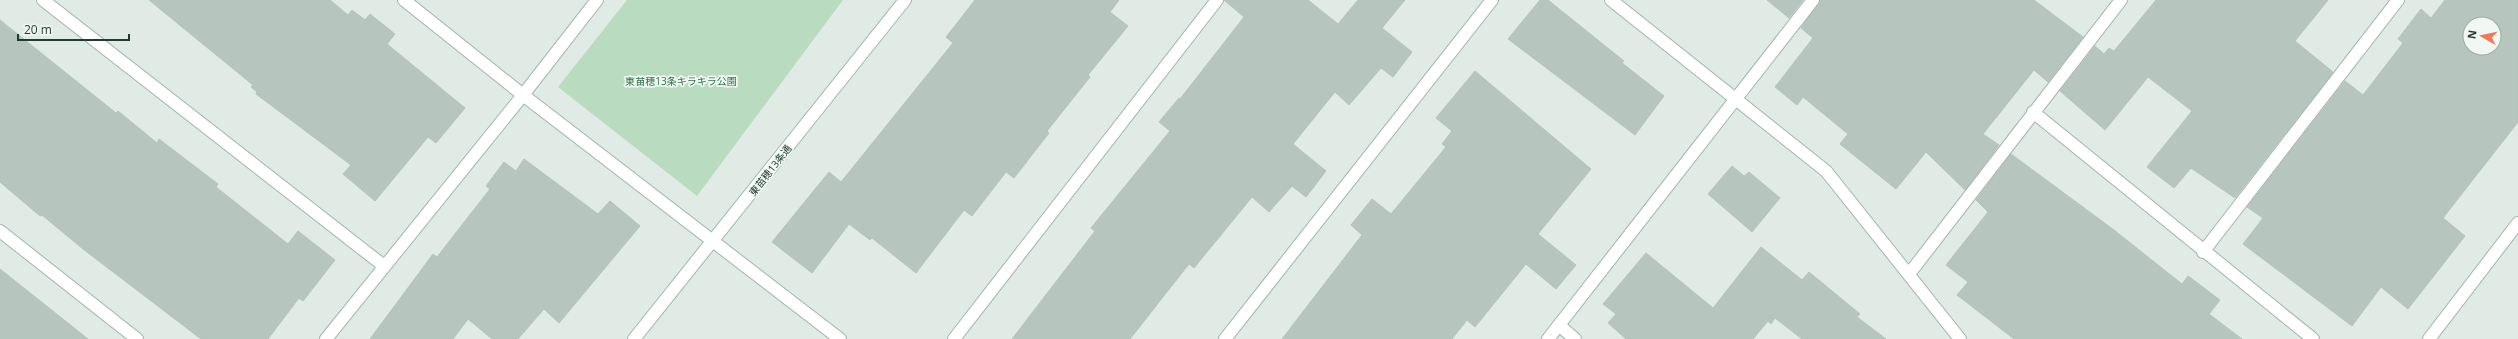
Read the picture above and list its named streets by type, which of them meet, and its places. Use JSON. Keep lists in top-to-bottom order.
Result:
{
  "streets": {
    "street": ["東苗穂13条通"]
  },
  "parks": ["東苗穂13条キラキラ公園"],
  "scale_bar": "20 m",
  "north": "left"
}
